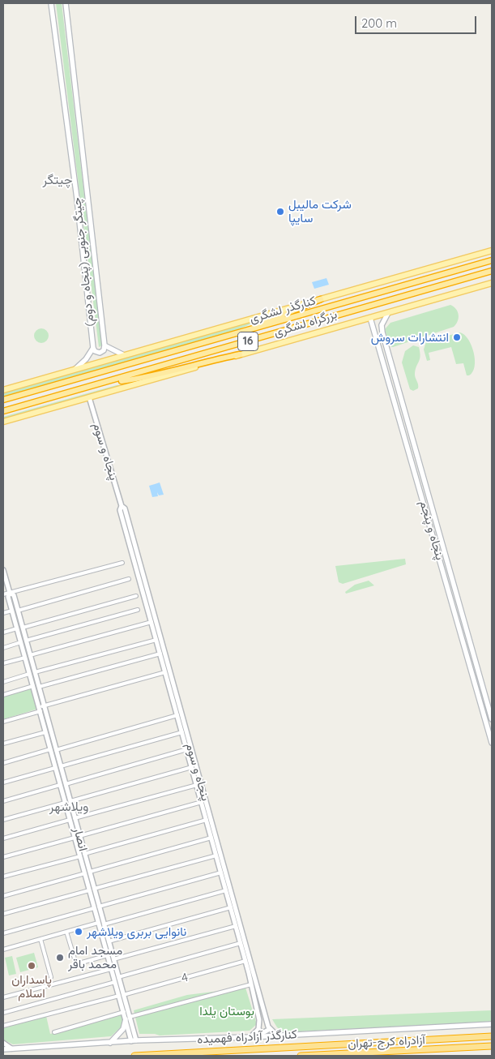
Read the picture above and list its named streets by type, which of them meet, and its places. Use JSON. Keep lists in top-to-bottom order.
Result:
{
  "streets": {
    "highway": ["بزرگراه لشگری", "16", "آزادراه کرج-تهران"],
    "main road": [
      "چیتگر جنوبی (پنجاه و دوم)",
      "کنارگذر لشگری",
      "پنجاه و پنجم",
      "کنارگذر آزادراه فهمیده"
    ],
    "street": ["پنجاه و سوم", "انصار", "4"]
  },
  "crossings": [
    ["پنجاه و سوم", "4"],
    ["انصار", "4"],
    ["انصار", "کنارگذر آزادراه فهمیده"]
  ],
  "districts": ["چیتگر", "ویلاشهر"],
  "parks": ["بوستان یلدا"],
  "places": [
    "شرکت مالیبل سایپا",
    "انتشارات سروش",
    "نانوایی بربری ویلاشهر",
    "مسجد امام محمد باقر",
    "پاسداران اسلام"
  ],
  "scale_bar": "200 m"
}
